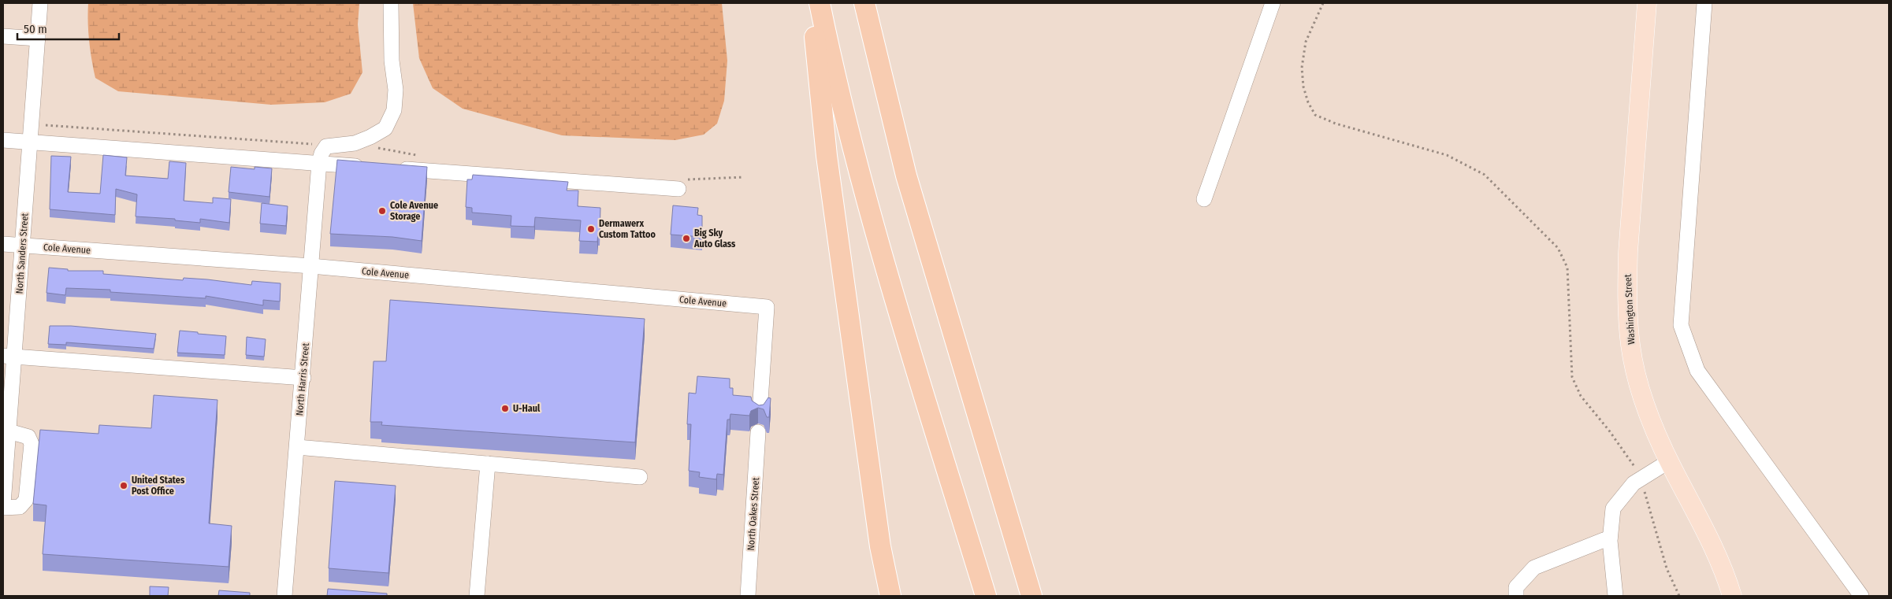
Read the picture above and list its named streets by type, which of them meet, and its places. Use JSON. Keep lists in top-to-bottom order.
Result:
{
  "streets": {
    "main road": ["Washington Street"],
    "street": [
      "Cole Avenue",
      "North Sanders Street",
      "North Harris Street",
      "North Oakes Street"
    ]
  },
  "crossings": [
    ["Cole Avenue", "North Sanders Street"],
    ["Cole Avenue", "North Harris Street"]
  ],
  "places": [
    "Cole Avenue Storage",
    "Dermawerx Custom Tattoo",
    "Big Sky Auto Glass",
    "U-Haul",
    "United States Post Office"
  ],
  "scale_bar": "50 m"
}
